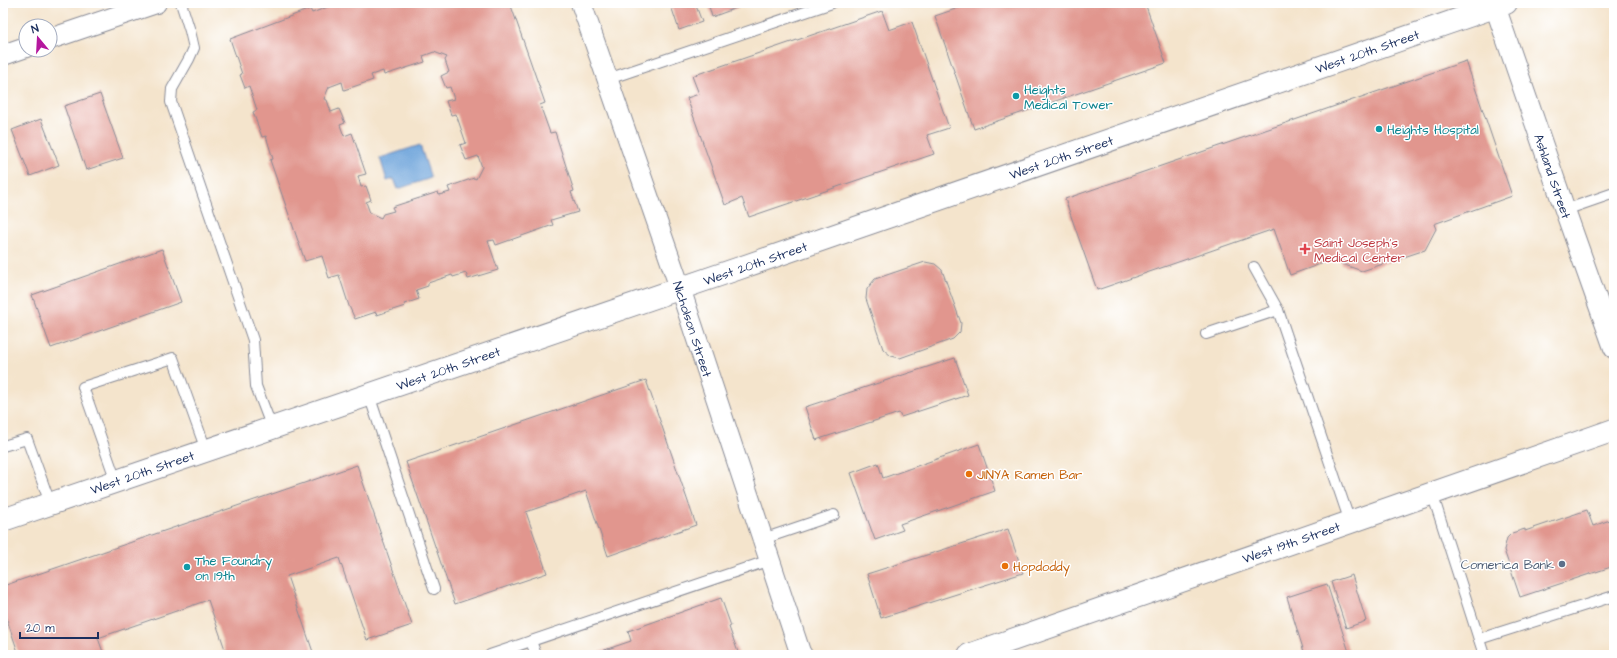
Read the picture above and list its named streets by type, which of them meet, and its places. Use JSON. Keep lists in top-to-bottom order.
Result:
{
  "streets": {
    "main road": ["West 20th Street", "West 19th Street"],
    "street": ["Ashland Street", "Nicholson Street"]
  },
  "crossings": [
    ["West 20th Street", "Ashland Street"],
    ["West 20th Street", "Nicholson Street"]
  ],
  "places": {
    "other": [
      "Heights Medical Tower",
      "Heights Hospital",
      "JINYA Ramen Bar",
      "Comerica Bank",
      "Hopdoddy",
      "The Foundry on 19th"
    ],
    "health": ["Saint Joseph's Medical Center"]
  },
  "scale_bar": "20 m",
  "north": "top"
}
